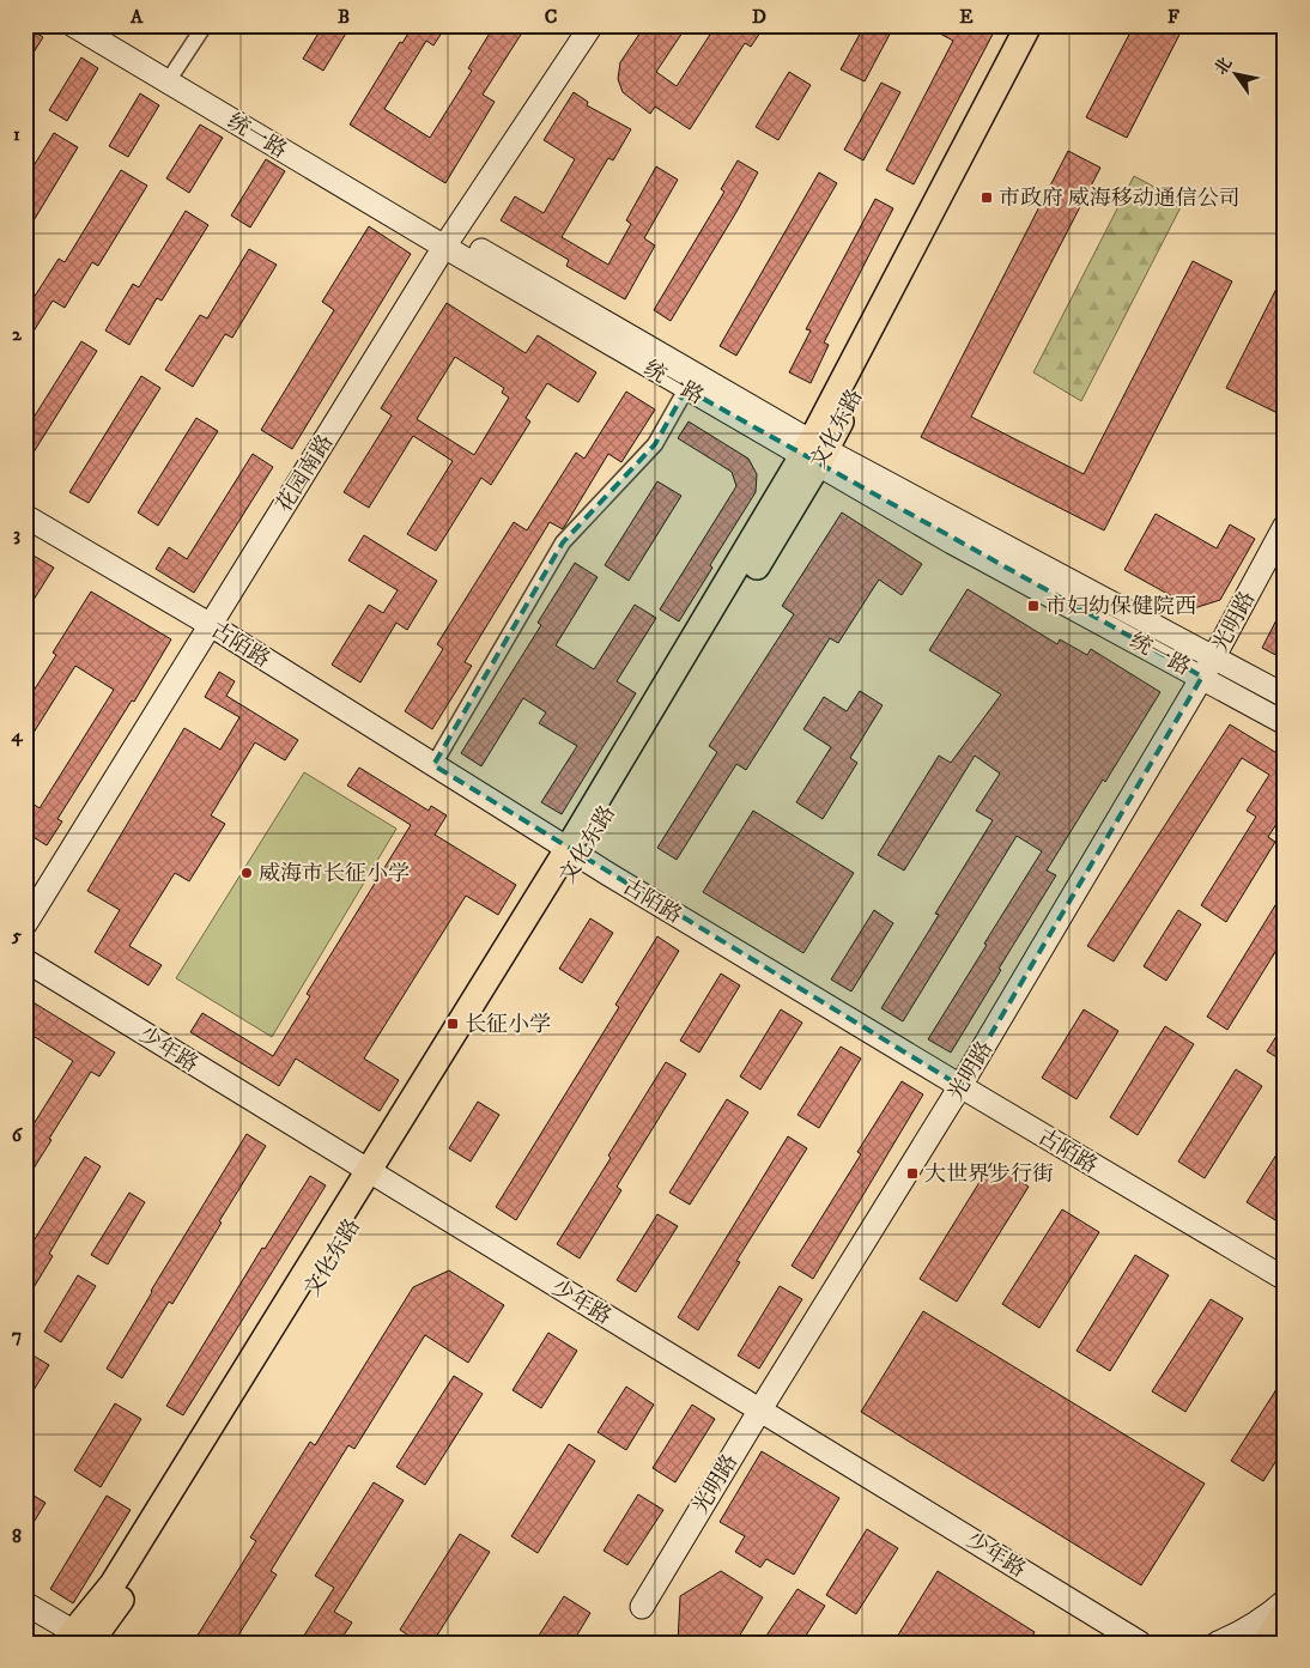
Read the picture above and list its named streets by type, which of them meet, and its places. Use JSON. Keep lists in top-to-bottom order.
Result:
{
  "streets": {
    "main road": ["文化东路"],
    "street": [
      "统一路",
      "花园南路",
      "光明路",
      "古陌路",
      "少年路"
    ]
  },
  "crossings": [
    ["统一路", "文化东路"],
    ["统一路", "花园南路"],
    ["统一路", "光明路"],
    ["文化东路", "古陌路"],
    ["文化东路", "少年路"],
    ["花园南路", "古陌路"],
    ["光明路", "古陌路"],
    ["光明路", "少年路"]
  ],
  "places": {
    "transit": [
      "市政府 威海移动通信公司",
      "市妇幼保健院西",
      "长征小学",
      "大世界步行街"
    ],
    "other": ["威海市长征小学"]
  },
  "north": "top left",
  "grid": {
    "columns": [
      "A",
      "B",
      "C",
      "D",
      "E",
      "F"
    ],
    "rows": [
      "1",
      "2",
      "3",
      "4",
      "5",
      "6",
      "7",
      "8"
    ]
  }
}
